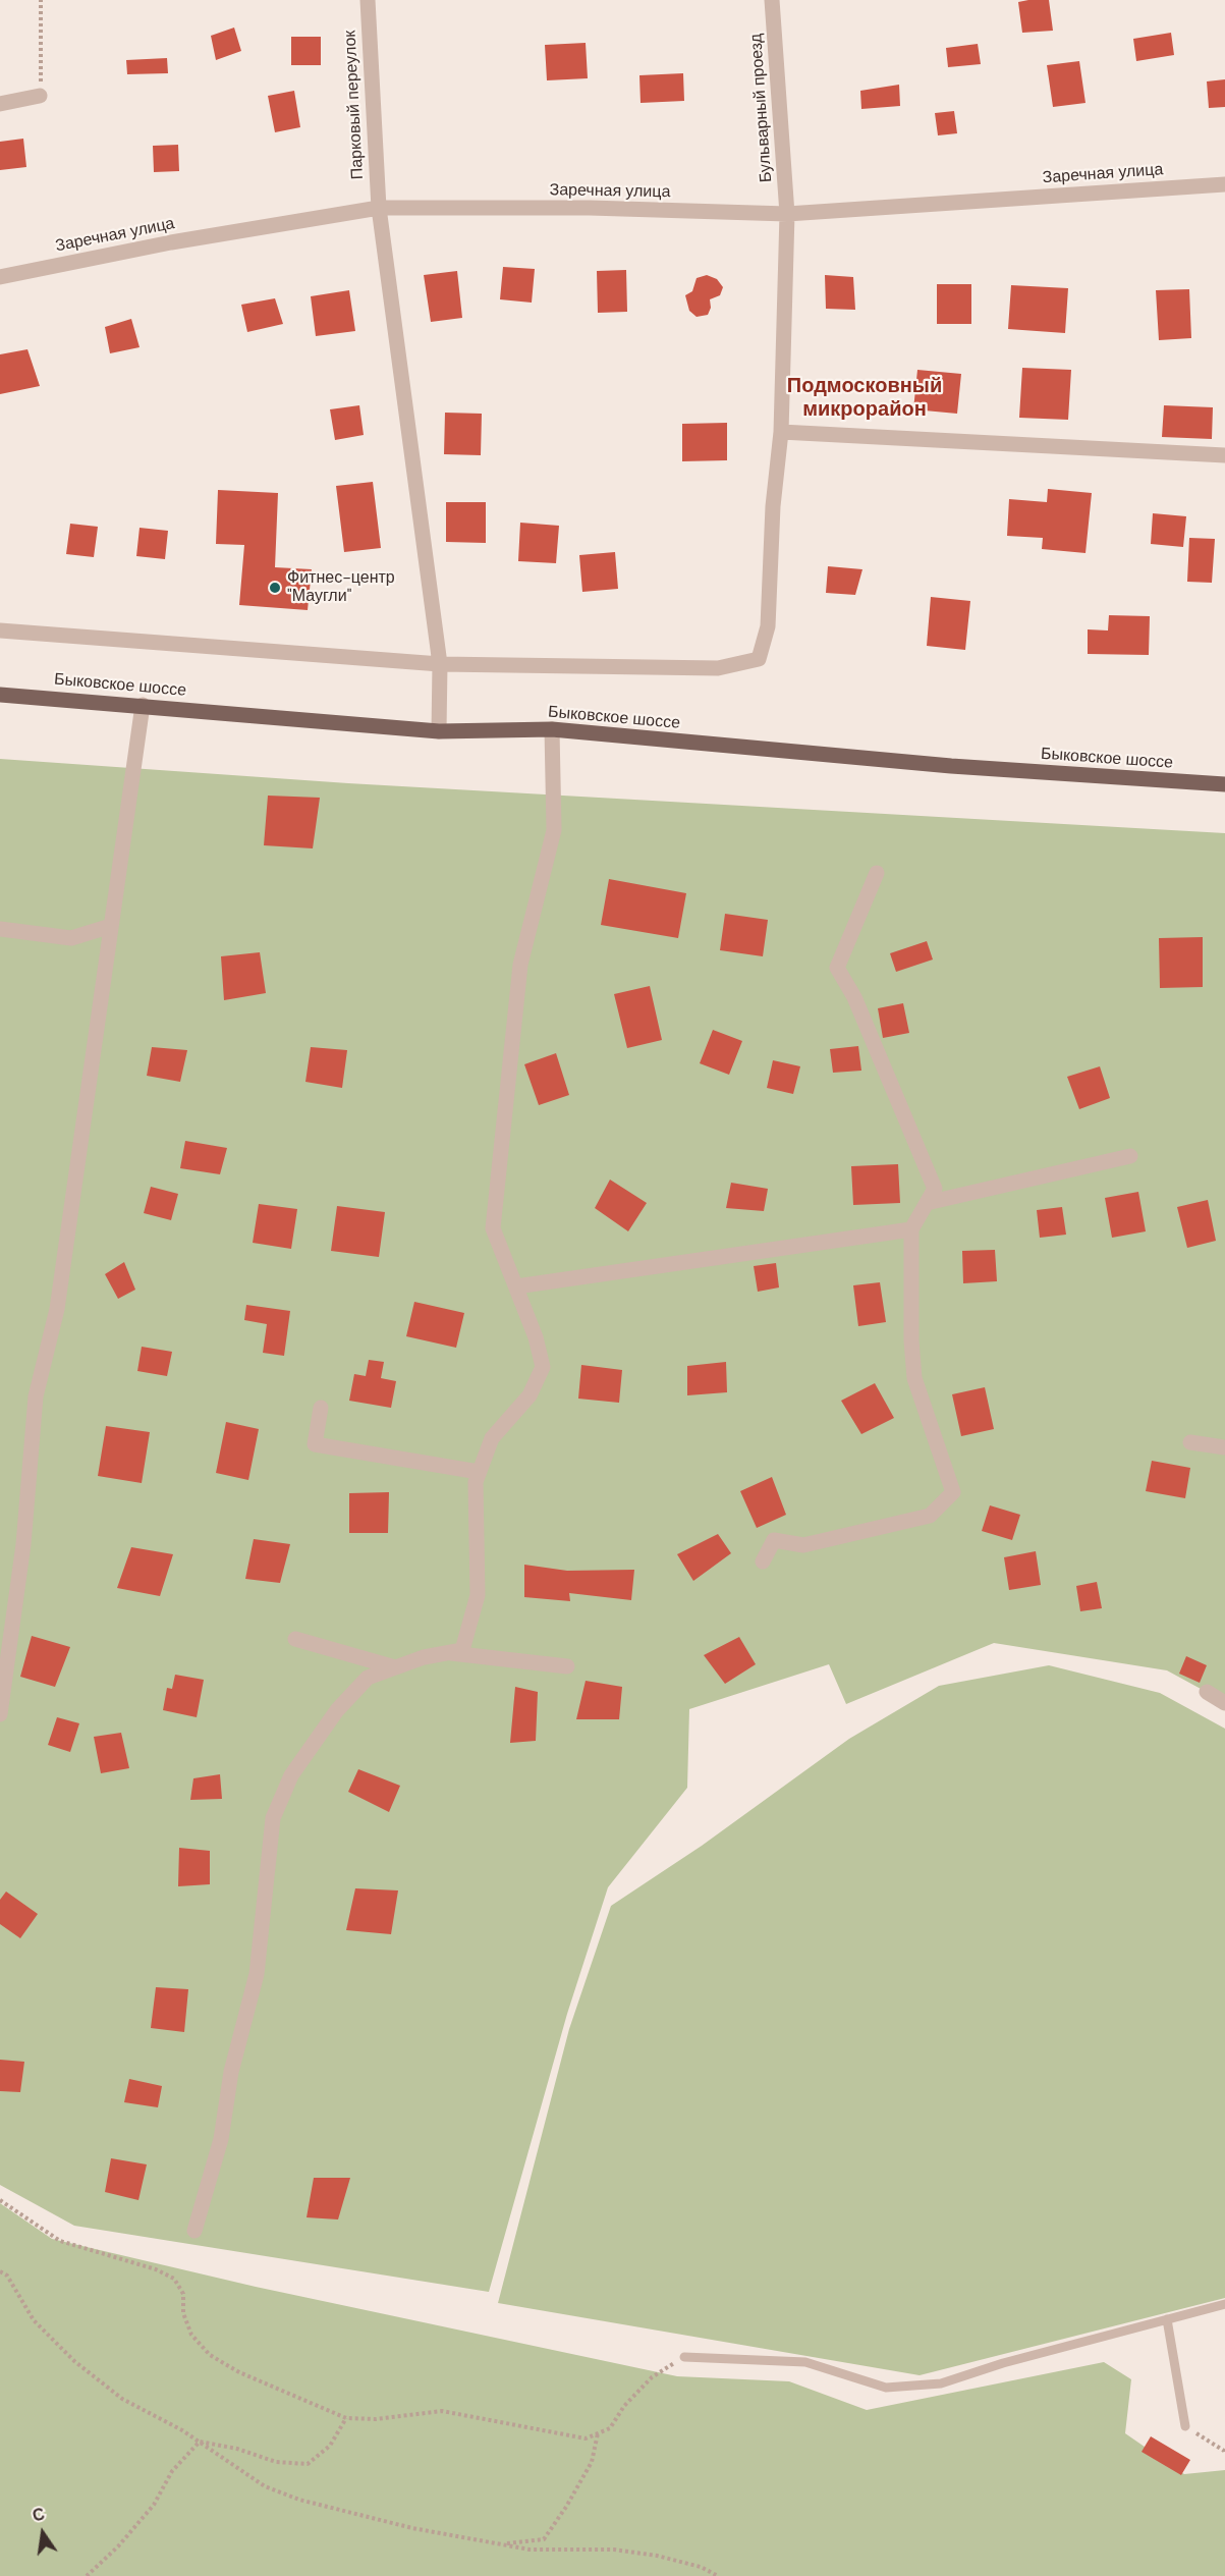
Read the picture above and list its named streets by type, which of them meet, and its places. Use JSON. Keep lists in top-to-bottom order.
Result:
{
  "streets": {
    "main road": ["Быковское шоссе"],
    "street": ["Парковый переулок", "Бульварный проезд", "Заречная улица"]
  },
  "crossings": [
    ["Парковый переулок", "Бульварный проезд"],
    ["Парковый переулок", "Заречная улица"],
    ["Парковый переулок", "Быковское шоссе"],
    ["Бульварный проезд", "Заречная улица"]
  ],
  "districts": ["Подмосковный микрорайон"],
  "places": ["Фитнес-центр \"Маугли\""],
  "north": "top"
}
